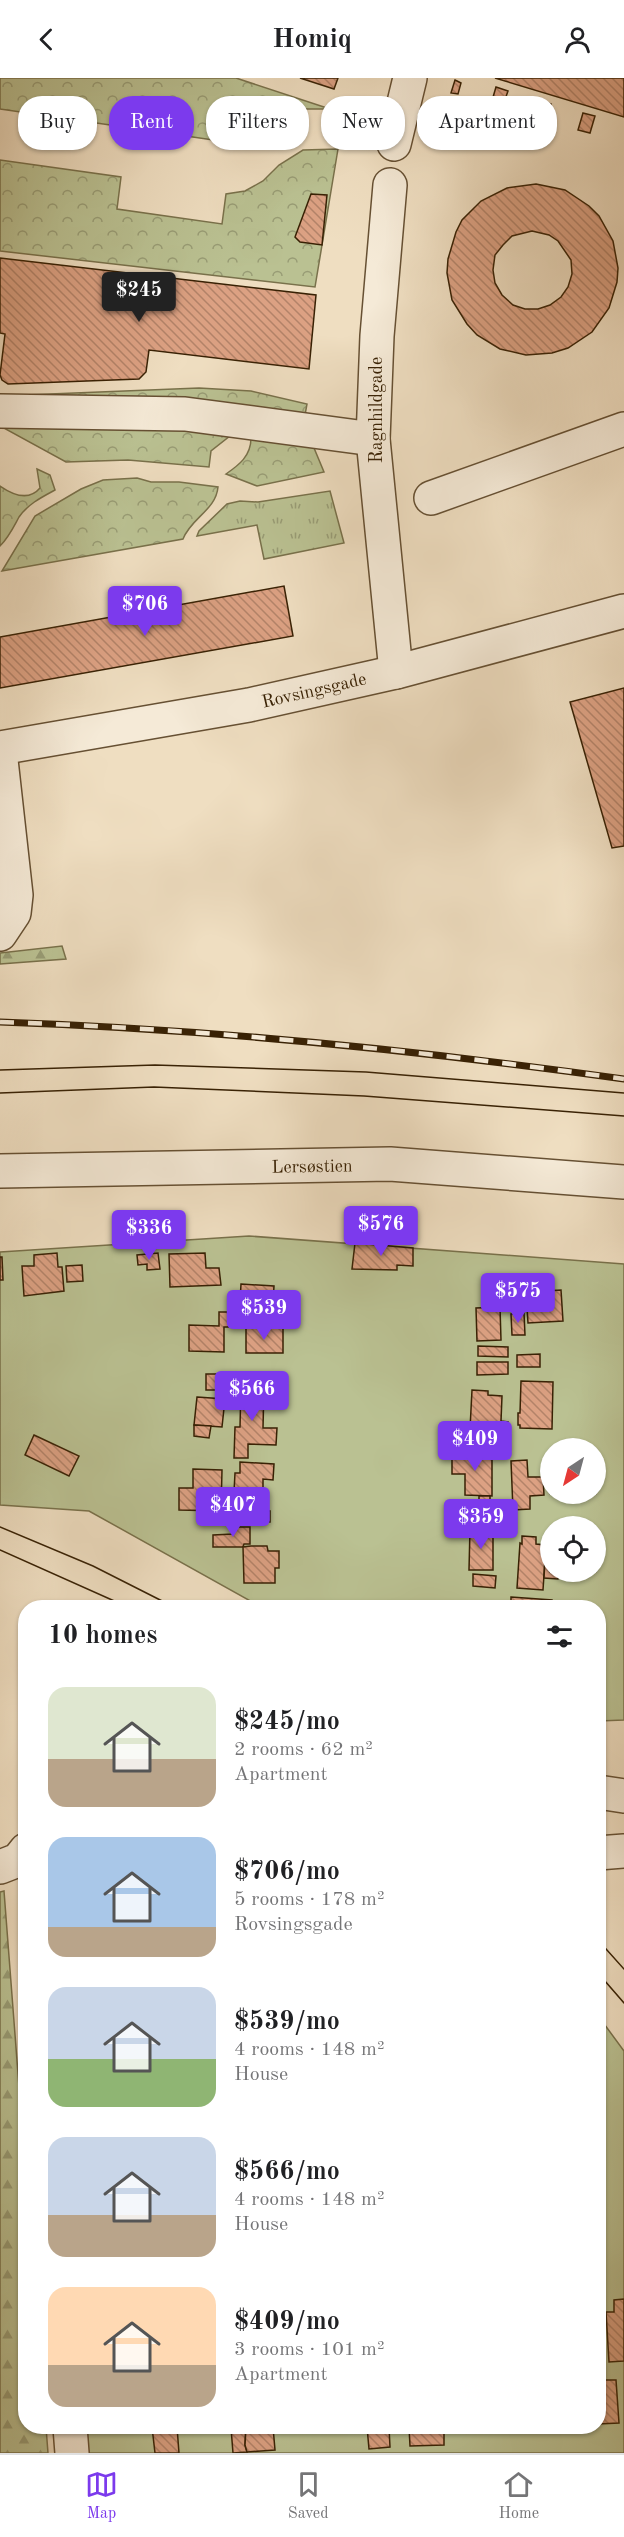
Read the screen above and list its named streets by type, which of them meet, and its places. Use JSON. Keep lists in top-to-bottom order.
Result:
{
  "streets": {
    "street": ["Ragnhildgade", "Rovsingsgade", "Lersøstien"]
  },
  "crossings": [
    ["Ragnhildgade", "Rovsingsgade"]
  ],
  "north": "bottom left",
  "page": {
    "header": "Homiq",
    "chip": [
      "Buy",
      "Rent",
      "Filters",
      "New",
      "Apartment"
    ],
    "price": [
      "$245",
      "$706",
      "$576",
      "$336",
      "$575",
      "$539",
      "$566",
      "$409",
      "$407",
      "$359"
    ],
    "heading": "10 homes",
    "list": [
      {
        "name": "$245/mo",
        "note": "2 rooms · 62 m² · Apartment"
      },
      {
        "name": "$706/mo",
        "note": "5 rooms · 178 m² · Rovsingsgade"
      },
      {
        "name": "$539/mo",
        "note": "4 rooms · 148 m² · House"
      },
      {
        "name": "$566/mo",
        "note": "4 rooms · 148 m² · House"
      },
      {
        "name": "$409/mo",
        "note": "3 rooms · 101 m² · Apartment"
      }
    ],
    "tabs": ["Map", "Saved", "Home"]
  }
}
